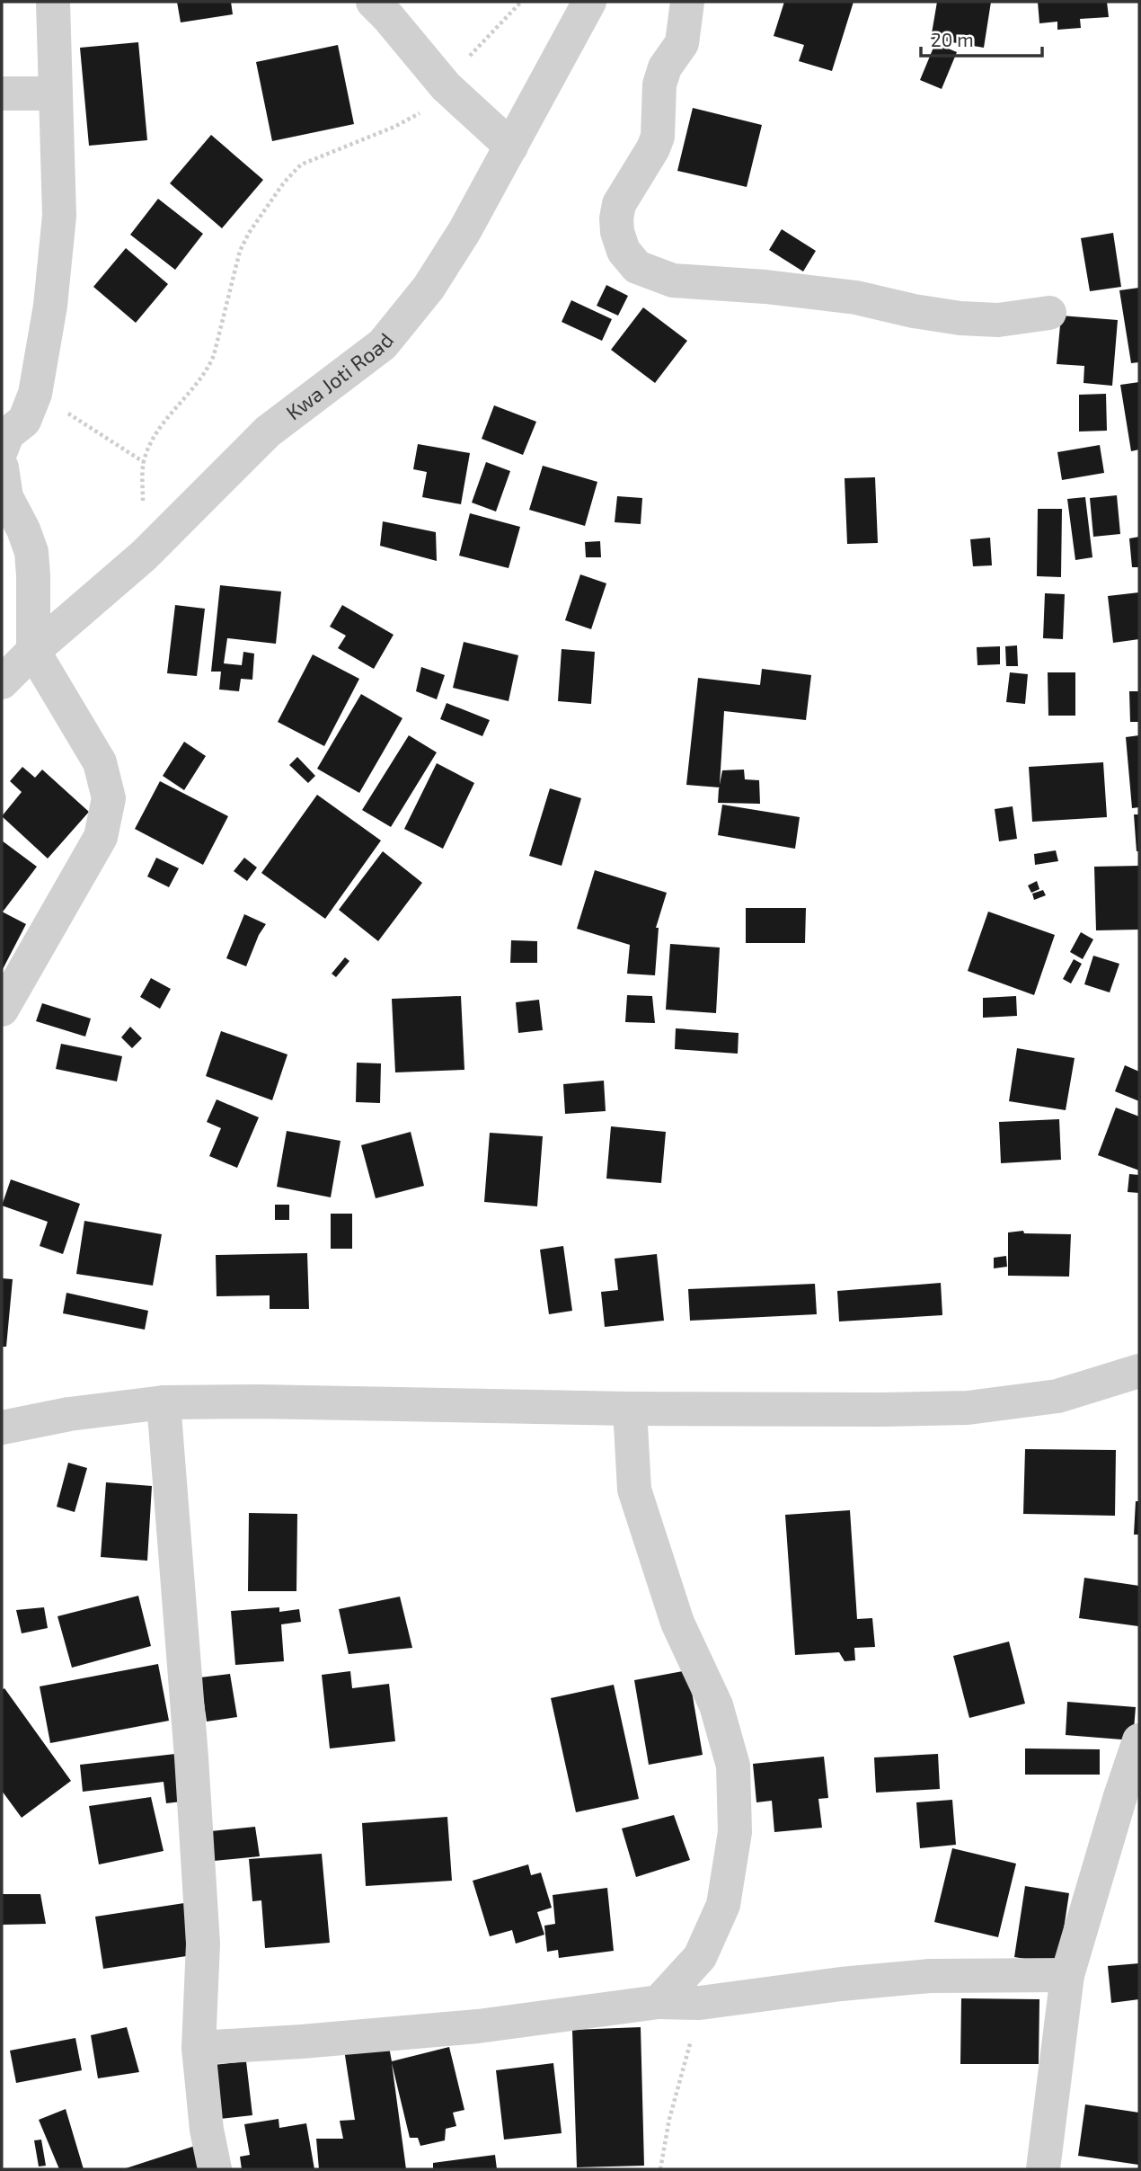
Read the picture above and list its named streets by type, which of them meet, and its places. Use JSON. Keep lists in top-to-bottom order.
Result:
{
  "streets": {
    "street": ["Kwa Joti Road"]
  },
  "scale_bar": "20 m"
}
